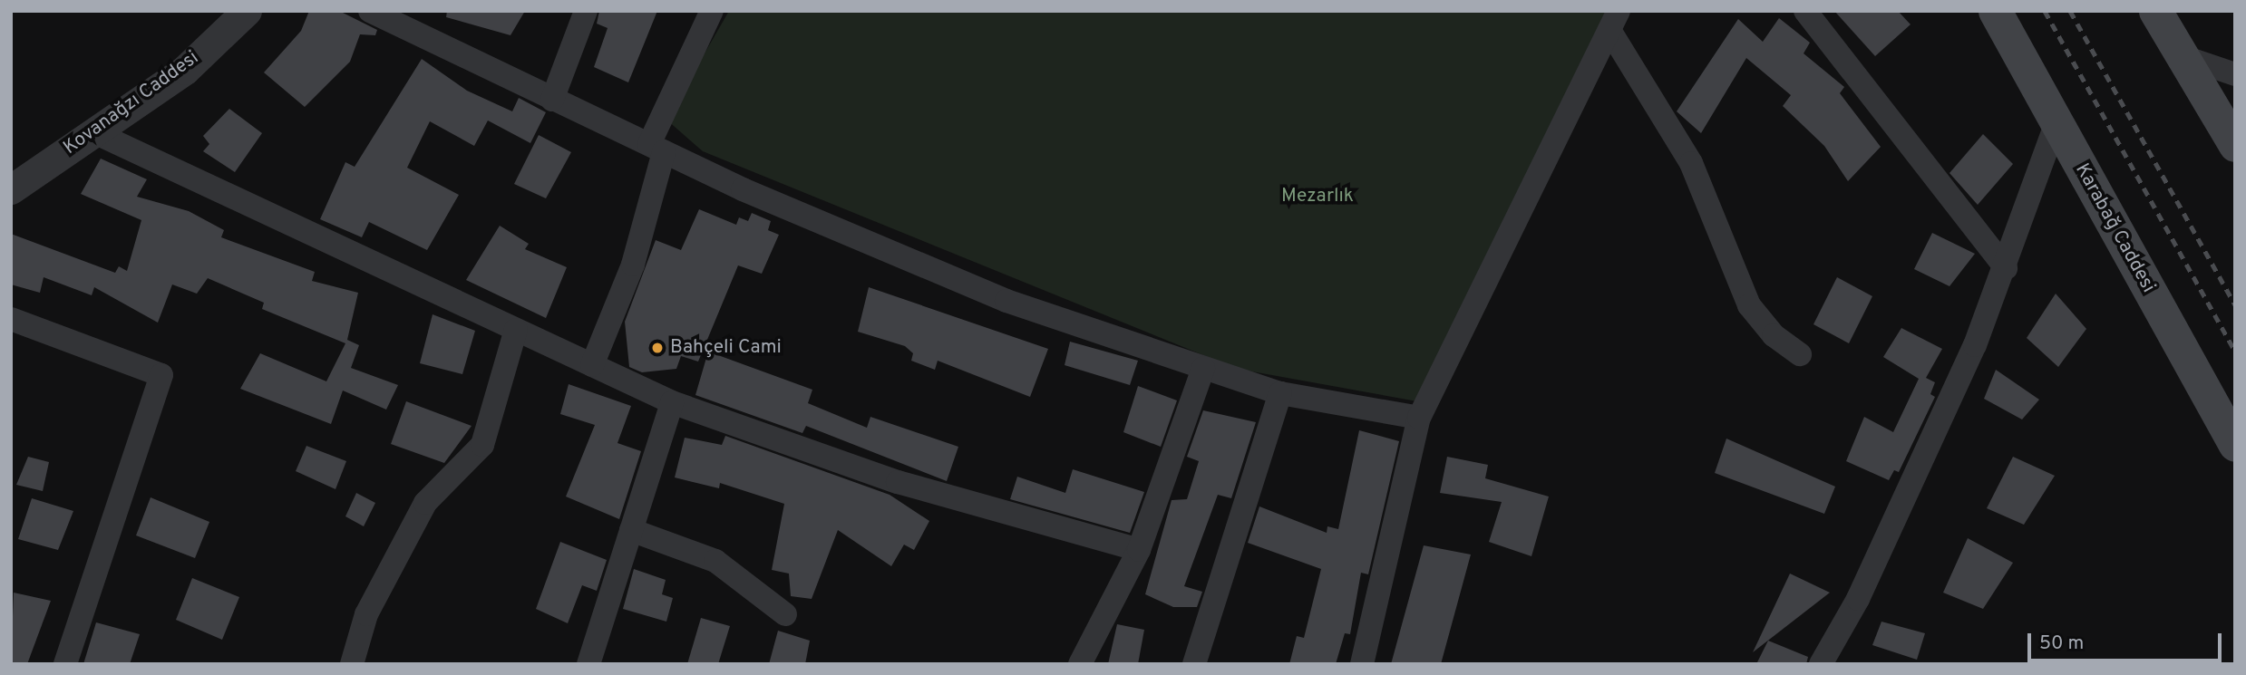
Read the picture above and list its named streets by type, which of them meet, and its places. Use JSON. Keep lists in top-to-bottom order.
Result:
{
  "streets": {
    "main road": ["Karabağ Caddesi"],
    "street": ["Kovanağzı Caddesi"]
  },
  "parks": ["Mezarlık"],
  "places": ["Bahçeli Cami"],
  "scale_bar": "50 m"
}
